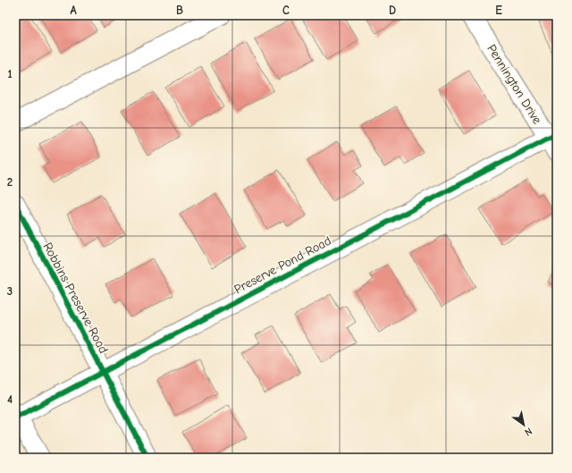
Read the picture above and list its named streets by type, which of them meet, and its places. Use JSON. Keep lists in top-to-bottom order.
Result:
{
  "streets": {
    "street": ["Pennington Drive", "Preserve Pond Road", "Robbins Preserve Road"]
  },
  "crossings": [
    ["Pennington Drive", "Preserve Pond Road"],
    ["Preserve Pond Road", "Robbins Preserve Road"]
  ],
  "north": "bottom right",
  "grid": {
    "columns": [
      "A",
      "B",
      "C",
      "D",
      "E"
    ],
    "rows": [
      "1",
      "2",
      "3",
      "4"
    ]
  }
}
